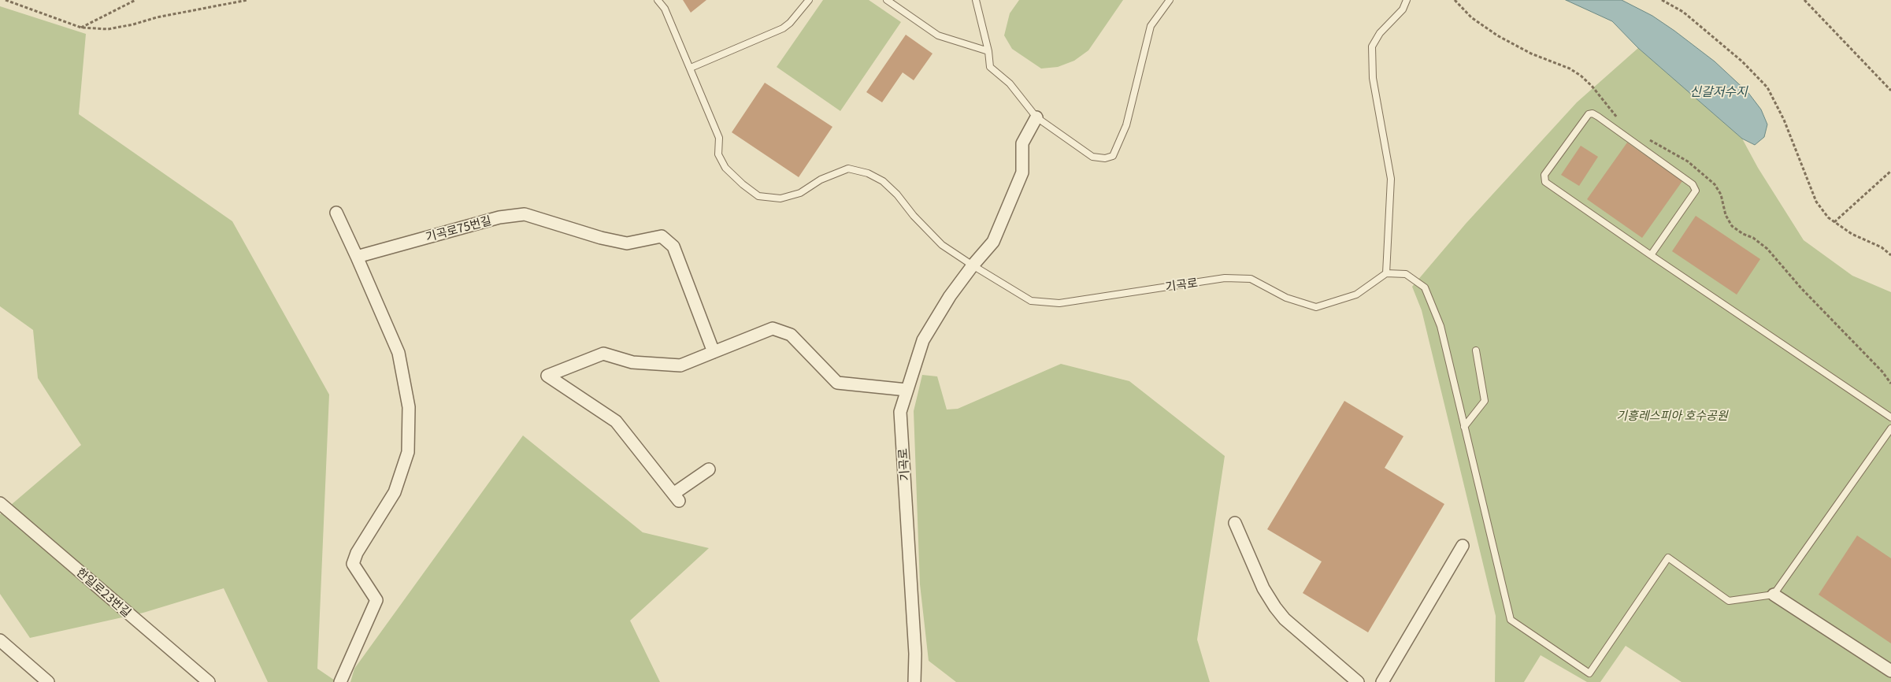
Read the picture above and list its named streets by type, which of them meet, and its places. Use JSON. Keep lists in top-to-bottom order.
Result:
{
  "streets": {
    "street": ["기곡로75번길", "기곡로", "한일로23번길"]
  },
  "water": ["신갈저수지"],
  "parks": ["기흥레스피아 호수공원"]
}
